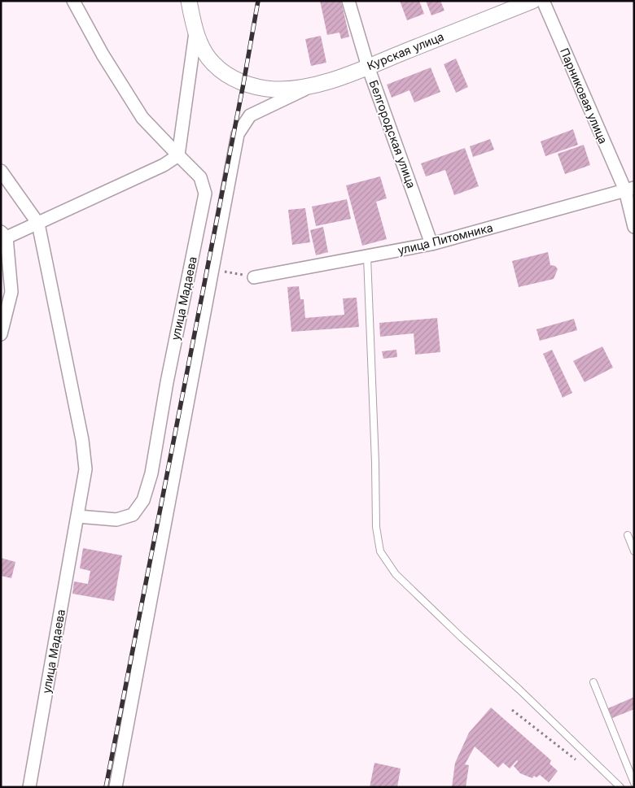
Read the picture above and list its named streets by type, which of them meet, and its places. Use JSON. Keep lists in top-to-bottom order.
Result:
{
  "streets": {
    "street": [
      "Курская улица",
      "Парниковая улица",
      "Белгородская улица",
      "улица Питомника",
      "улица Мадаева"
    ]
  },
  "crossings": [
    ["Курская улица", "Белгородская улица"],
    ["Парниковая улица", "улица Питомника"],
    ["Белгородская улица", "улица Питомника"]
  ]
}
